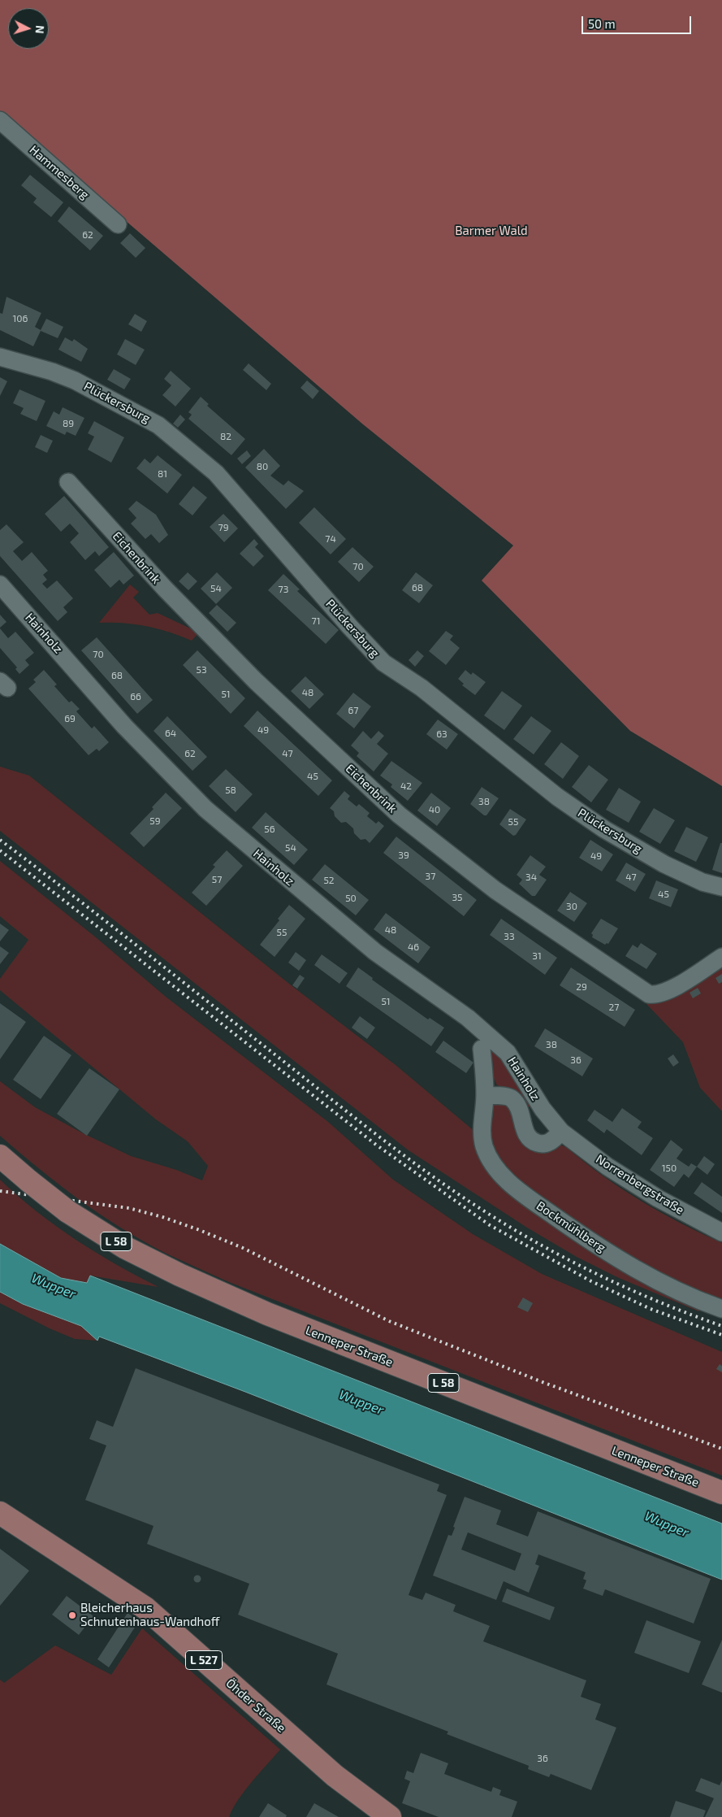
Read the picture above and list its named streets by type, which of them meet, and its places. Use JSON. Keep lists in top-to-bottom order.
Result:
{
  "streets": {
    "main road": [
      "L 58",
      "Lenneper Straße",
      "L 527",
      "Öhder Straße"
    ],
    "street": [
      "Hammesberg",
      "Plückersburg",
      "Eichenbrink",
      "Hainholz",
      "Norrenbergstraße",
      "Bockmühlberg"
    ]
  },
  "crossings": [
    ["Hainholz", "Norrenbergstraße"]
  ],
  "water": ["Wupper"],
  "parks": ["Barmer Wald"],
  "places": ["Bleicherhaus Schnutenhaus-Wandhoff"],
  "house_numbers": [
    "62",
    "106",
    "89",
    "82",
    "80",
    "81",
    "79",
    "74",
    "70",
    "68",
    "54",
    "73",
    "71",
    "70",
    "53",
    "68",
    "48",
    "51",
    "66",
    "67",
    "69",
    "49",
    "64",
    "63",
    "62",
    "47",
    "45",
    "42",
    "58",
    "38",
    "40",
    "59",
    "55",
    "56",
    "54",
    "39",
    "49",
    "37",
    "34",
    "47",
    "57",
    "52",
    "45",
    "35",
    "50",
    "30",
    "48",
    "55",
    "33",
    "46",
    "31",
    "29",
    "51",
    "27",
    "38",
    "36",
    "150",
    "36"
  ],
  "scale_bar": "50 m",
  "north": "right"
}
